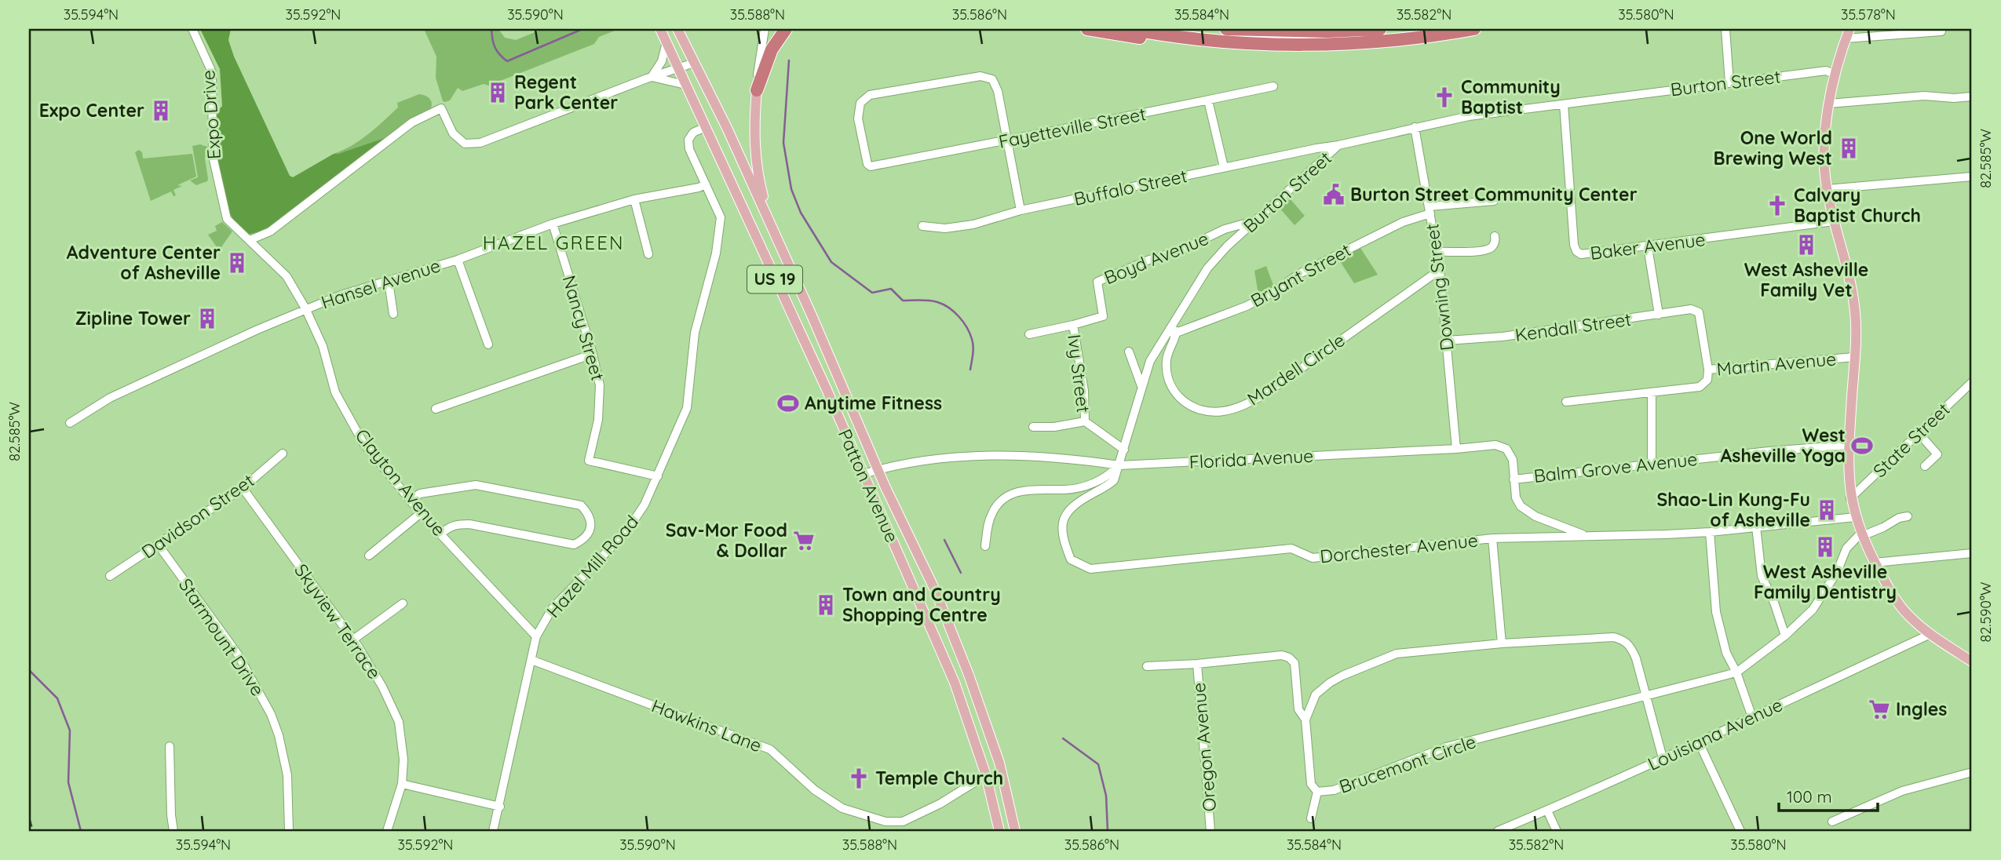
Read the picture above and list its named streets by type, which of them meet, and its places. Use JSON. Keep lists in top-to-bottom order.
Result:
{
  "streets": {
    "main road": ["US 19", "Patton Avenue"],
    "street": [
      "Burton Street",
      "Expo Drive",
      "Fayetteville Street",
      "Buffalo Street",
      "Baker Avenue",
      "Boyd Avenue",
      "Bryant Street",
      "Hansel Avenue",
      "Downing Street",
      "Kendall Street",
      "Nancy Street",
      "Martin Avenue",
      "Mardell Circle",
      "Ivy Street",
      "State Street",
      "Florida Avenue",
      "Balm Grove Avenue",
      "Clayton Avenue",
      "Davidson Street",
      "Dorchester Avenue",
      "Hazel Mill Road",
      "Skyview Terrace",
      "Starmount Drive",
      "Hawkins Lane",
      "Louisiana Avenue",
      "Oregon Avenue",
      "Brucemont Circle"
    ]
  },
  "crossings": [
    ["Burton Street", "Buffalo Street"],
    ["Burton Street", "Baker Avenue"],
    ["Burton Street", "Boyd Avenue"],
    ["Burton Street", "Bryant Street"],
    ["Burton Street", "Downing Street"],
    ["Burton Street", "Mardell Circle"],
    ["Burton Street", "Florida Avenue"],
    ["Burton Street", "Dorchester Avenue"],
    ["Expo Drive", "Clayton Avenue"],
    ["Boyd Avenue", "Ivy Street"],
    ["Bryant Street", "Downing Street"],
    ["Bryant Street", "Mardell Circle"],
    ["Hansel Avenue", "Nancy Street"],
    ["Hansel Avenue", "Clayton Avenue"],
    ["Hansel Avenue", "Hazel Mill Road"],
    ["Downing Street", "Kendall Street"],
    ["Downing Street", "Mardell Circle"],
    ["Downing Street", "Florida Avenue"],
    ["Kendall Street", "Martin Avenue"],
    ["Nancy Street", "Hazel Mill Road"],
    ["Florida Avenue", "Balm Grove Avenue"],
    ["Florida Avenue", "Patton Avenue"],
    ["Florida Avenue", "Dorchester Avenue"],
    ["Clayton Avenue", "Hazel Mill Road"],
    ["Patton Avenue", "Hazel Mill Road"],
    ["Patton Avenue", "Hawkins Lane"],
    ["Davidson Street", "Skyview Terrace"],
    ["Davidson Street", "Starmount Drive"],
    ["Hazel Mill Road", "Hawkins Lane"],
    ["Louisiana Avenue", "Brucemont Circle"]
  ],
  "districts": ["HAZEL GREEN"],
  "places": {
    "building": [
      "Regent Park Center",
      "Expo Center",
      "One World Brewing West",
      "West Asheville Family Vet",
      "Adventure Center of Asheville",
      "Zipline Tower",
      "Shao-Lin Kung-Fu of Asheville",
      "West Asheville Family Dentistry",
      "Town and Country Shopping Centre"
    ],
    "church": ["Community Baptist", "Calvary Baptist Church", "Temple Church"],
    "public building": ["Burton Street Community Center"],
    "sports": ["Anytime Fitness", "West Asheville Yoga"],
    "supermarket": ["Sav-Mor Food & Dollar", "Ingles"]
  },
  "scale_bar": "100 m",
  "coordinates": [
    "35.594°N",
    "35.592°N",
    "35.590°N",
    "35.588°N",
    "35.586°N",
    "35.584°N",
    "35.582°N",
    "35.580°N",
    "35.578°N",
    "82.585°W",
    "82.590°W"
  ]
}
